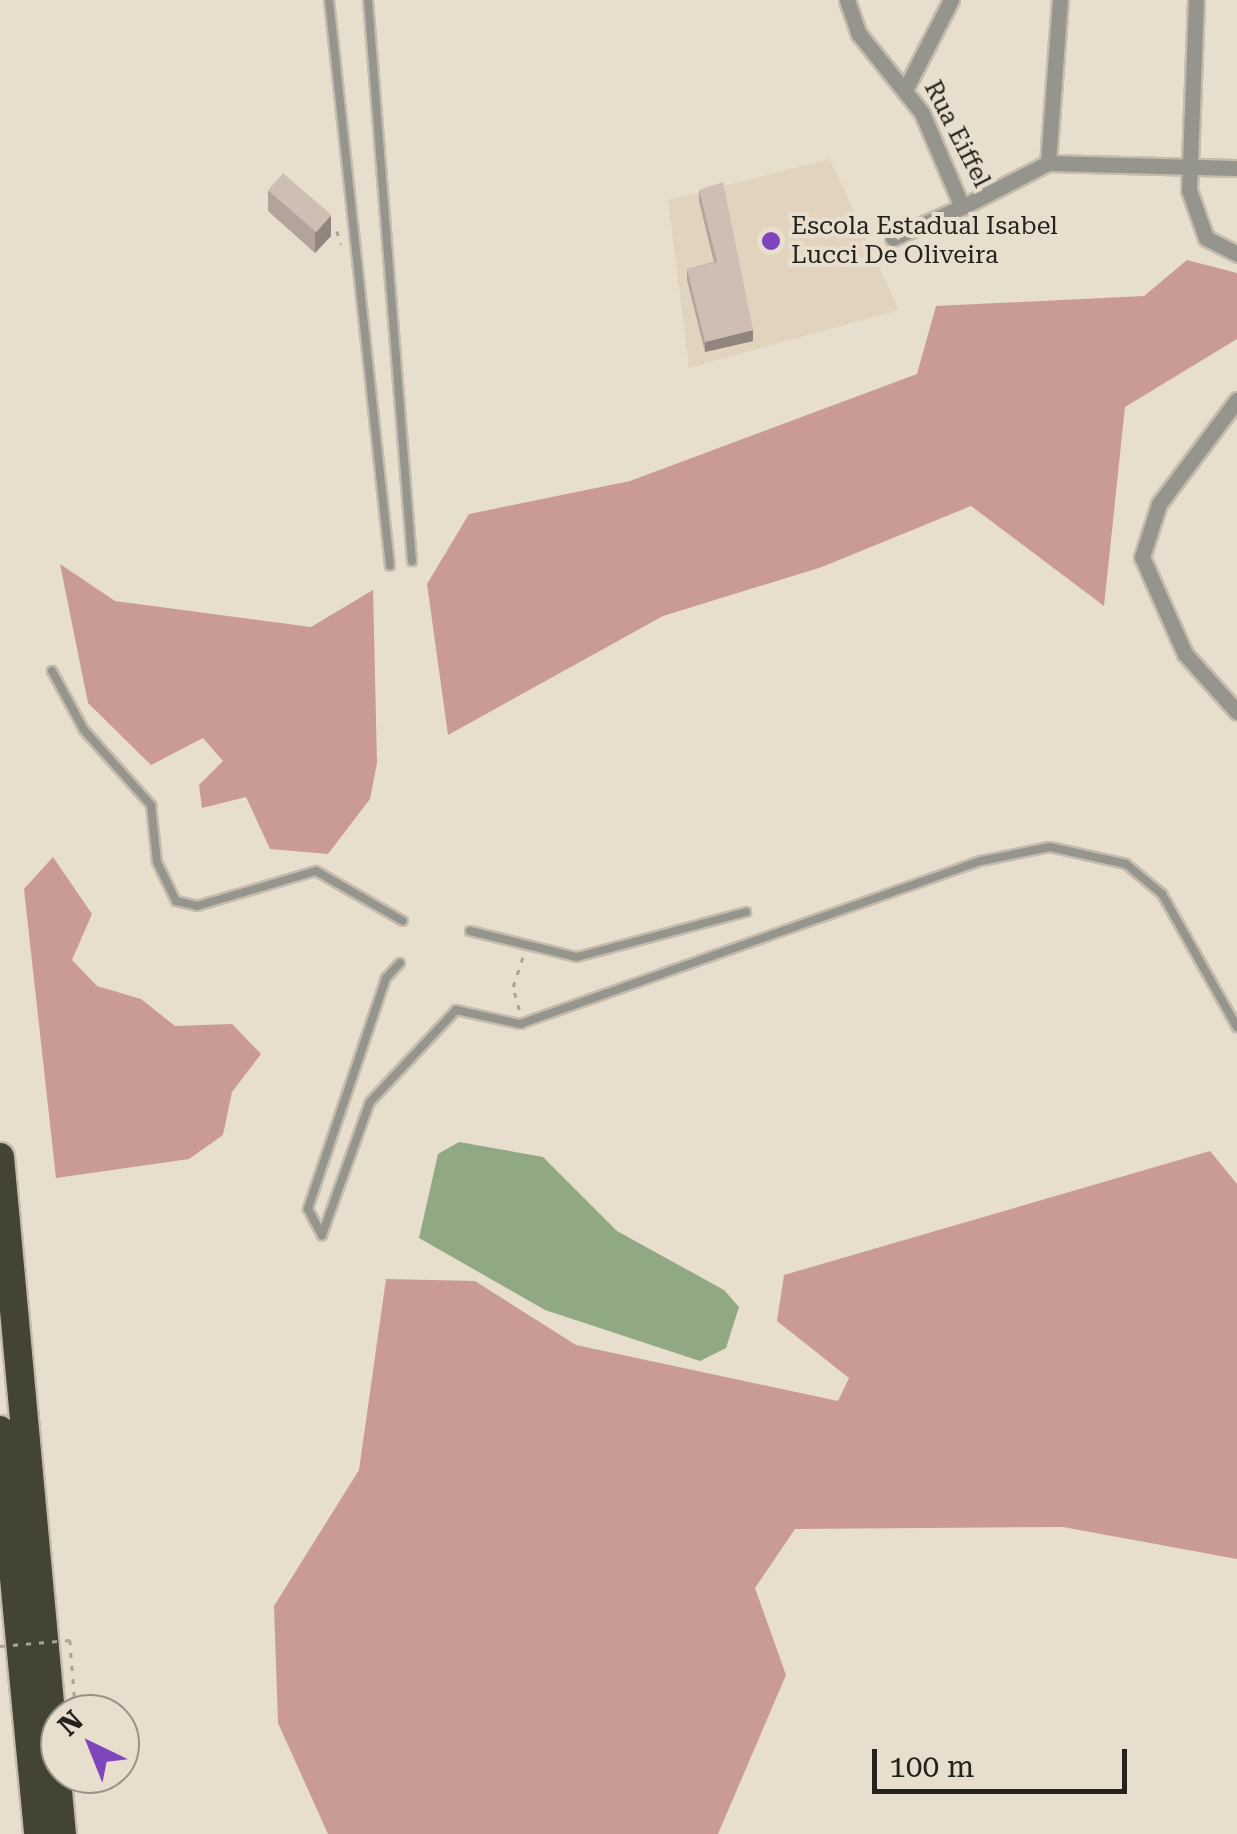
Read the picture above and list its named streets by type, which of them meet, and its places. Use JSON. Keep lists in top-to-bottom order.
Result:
{
  "streets": {
    "street": ["Rua Eiffel"]
  },
  "places": ["Escola Estadual Isabel Lucci De Oliveira"],
  "scale_bar": "100 m",
  "north": "top left"
}
